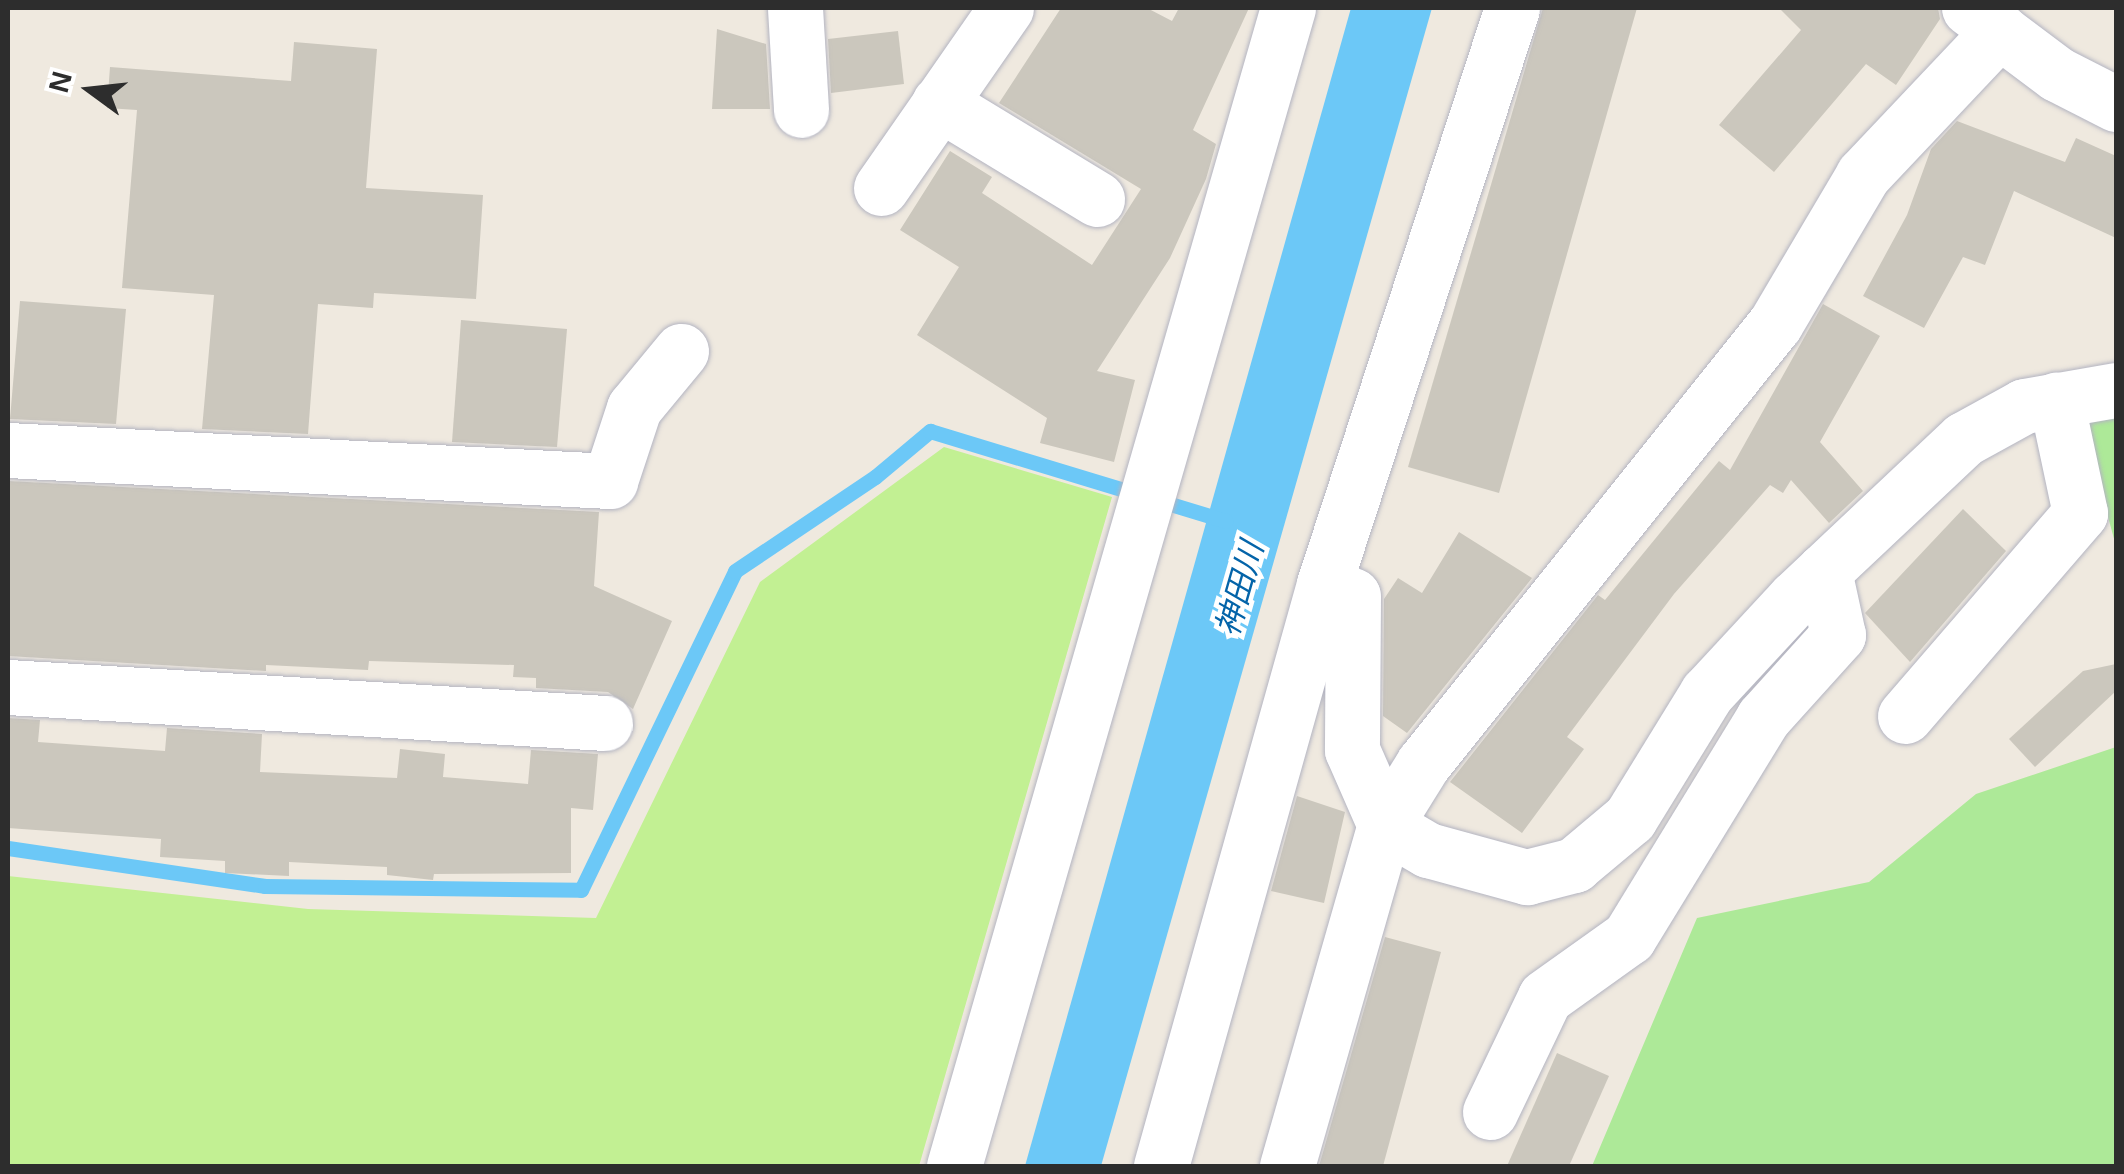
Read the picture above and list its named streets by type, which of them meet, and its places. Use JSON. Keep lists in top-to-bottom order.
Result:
{
  "water": ["神田川"],
  "north": "left"
}
